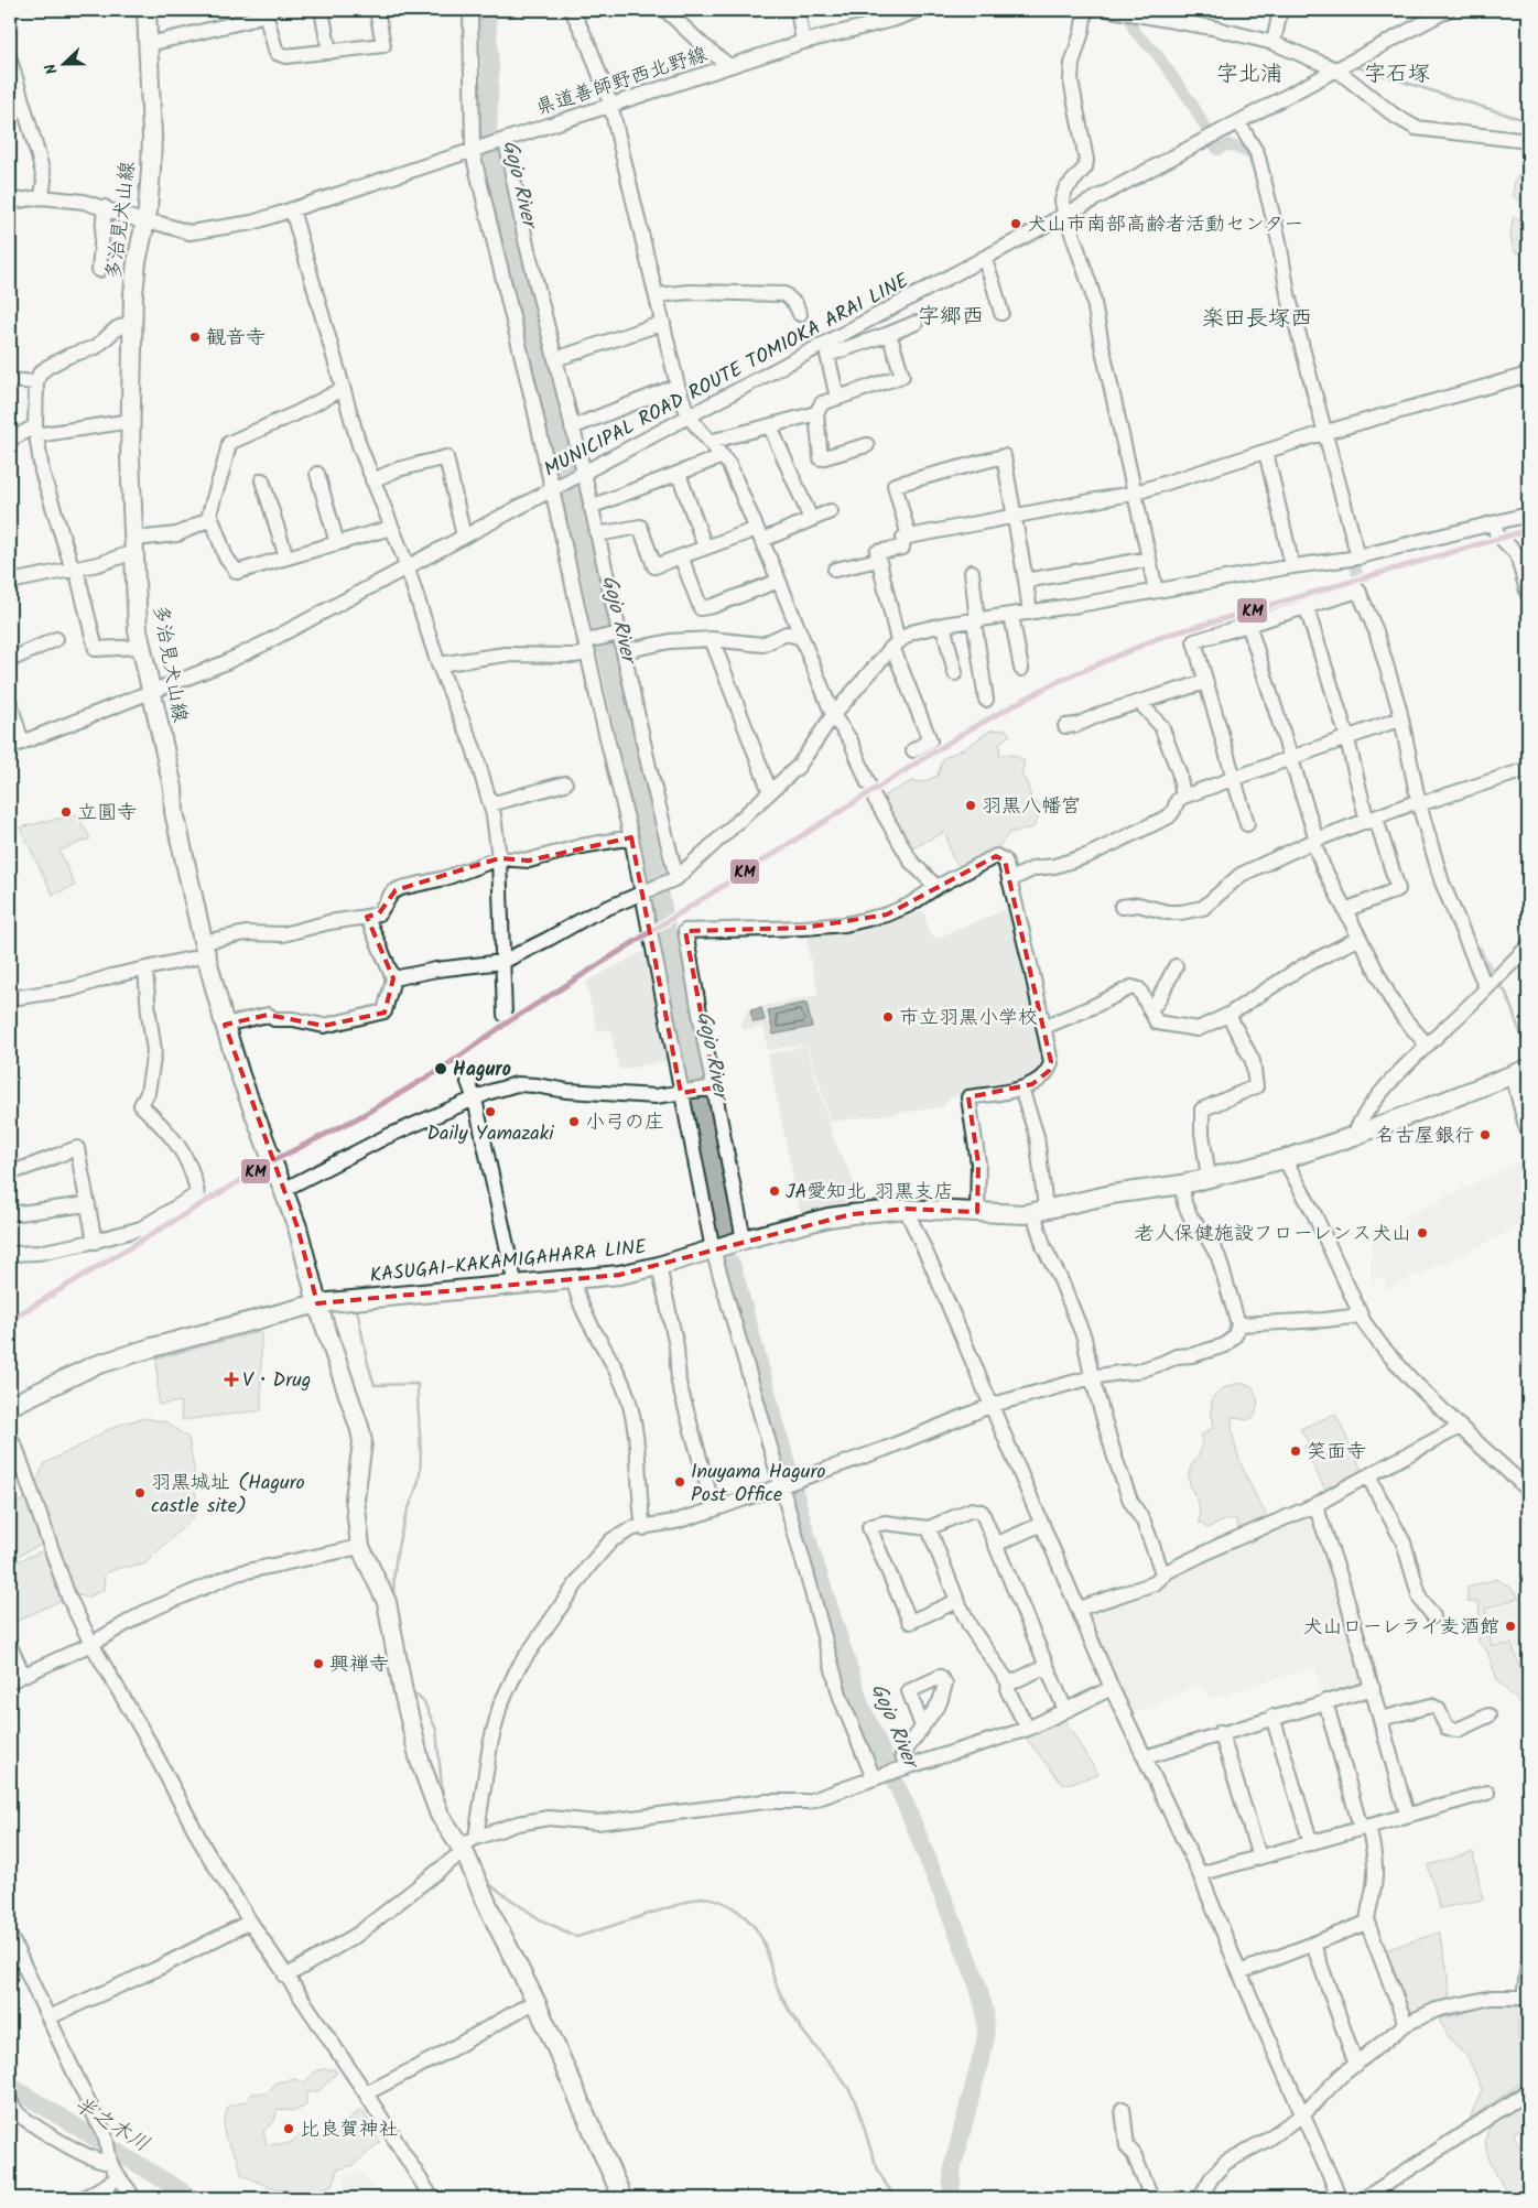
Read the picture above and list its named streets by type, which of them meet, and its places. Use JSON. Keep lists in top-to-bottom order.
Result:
{
  "streets": {
    "main road": ["多治見犬山線", "KASUGAI-KAKAMIGAHARA LINE"],
    "street": ["県道善師野西北野線", "MUNICIPAL ROAD ROUTE TOMIOKA ARAI LINE"]
  },
  "crossings": [
    ["県道善師野西北野線", "多治見犬山線"],
    ["多治見犬山線", "MUNICIPAL ROAD ROUTE TOMIOKA ARAI LINE"],
    ["多治見犬山線", "KASUGAI-KAKAMIGAHARA LINE"]
  ],
  "districts": [
    "字北浦",
    "字石塚",
    "字郷西",
    "楽田長塚西"
  ],
  "water": ["Gojo River", "半之木川"],
  "places": {
    "other": [
      "犬山市南部高齢者活動センター",
      "観音寺",
      "羽黒八幡宮",
      "立圓寺",
      "市立羽黒小学校",
      "Haguro",
      "Daily Yamazaki",
      "小弓の庄",
      "名古屋銀行",
      "JA愛知北 羽黒支店",
      "老人保健施設フローレンス犬山",
      "笑面寺",
      "Inuyama Haguro Post Office",
      "羽黒城址 (Haguro castle site)",
      "犬山ローレライ麦酒館",
      "興禅寺",
      "比良賀神社"
    ],
    "health": ["V・Drug"]
  },
  "lines": ["transit line KM"],
  "north": "left"
}
